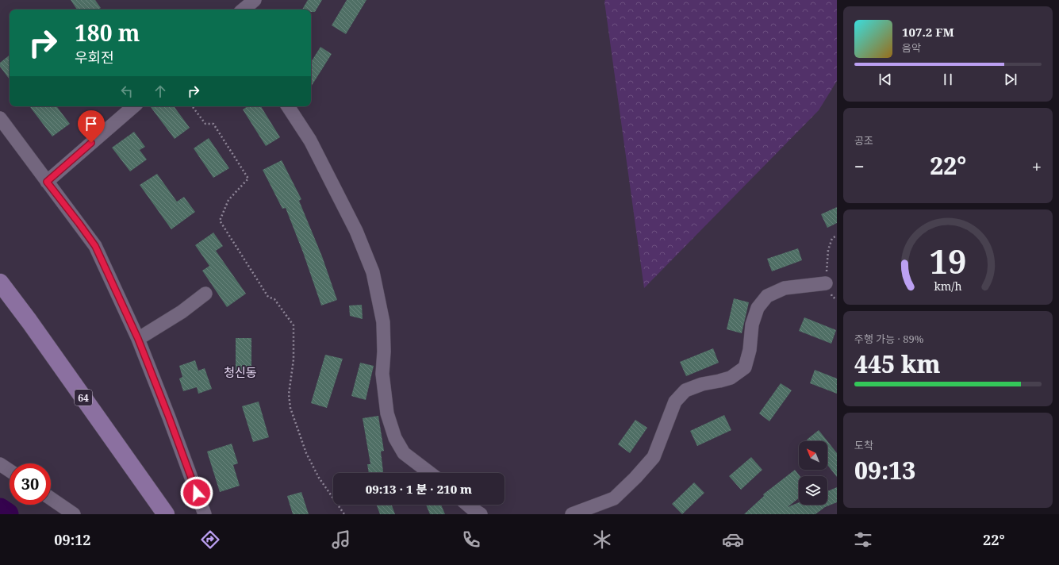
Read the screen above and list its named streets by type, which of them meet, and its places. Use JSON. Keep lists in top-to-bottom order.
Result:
{
  "streets": {
    "main road": ["64"]
  },
  "districts": ["청신동"],
  "north": "top left",
  "page": {
    "turn": ["180 m", "우회전"],
    "song": ["107.2 FM", "음악"],
    "tile": [
      "공조",
      ["주행 가능 · 89%", "445 km"],
      ["도착", "09:13"]
    ],
    "heat": ["−", "22°", "+"],
    "limit": "30",
    "trip": "09:13 · 1 분 · 210 m",
    "tabs": ["09:12", "22°"],
    "gauge": ["19", "km/h"]
  }
}
